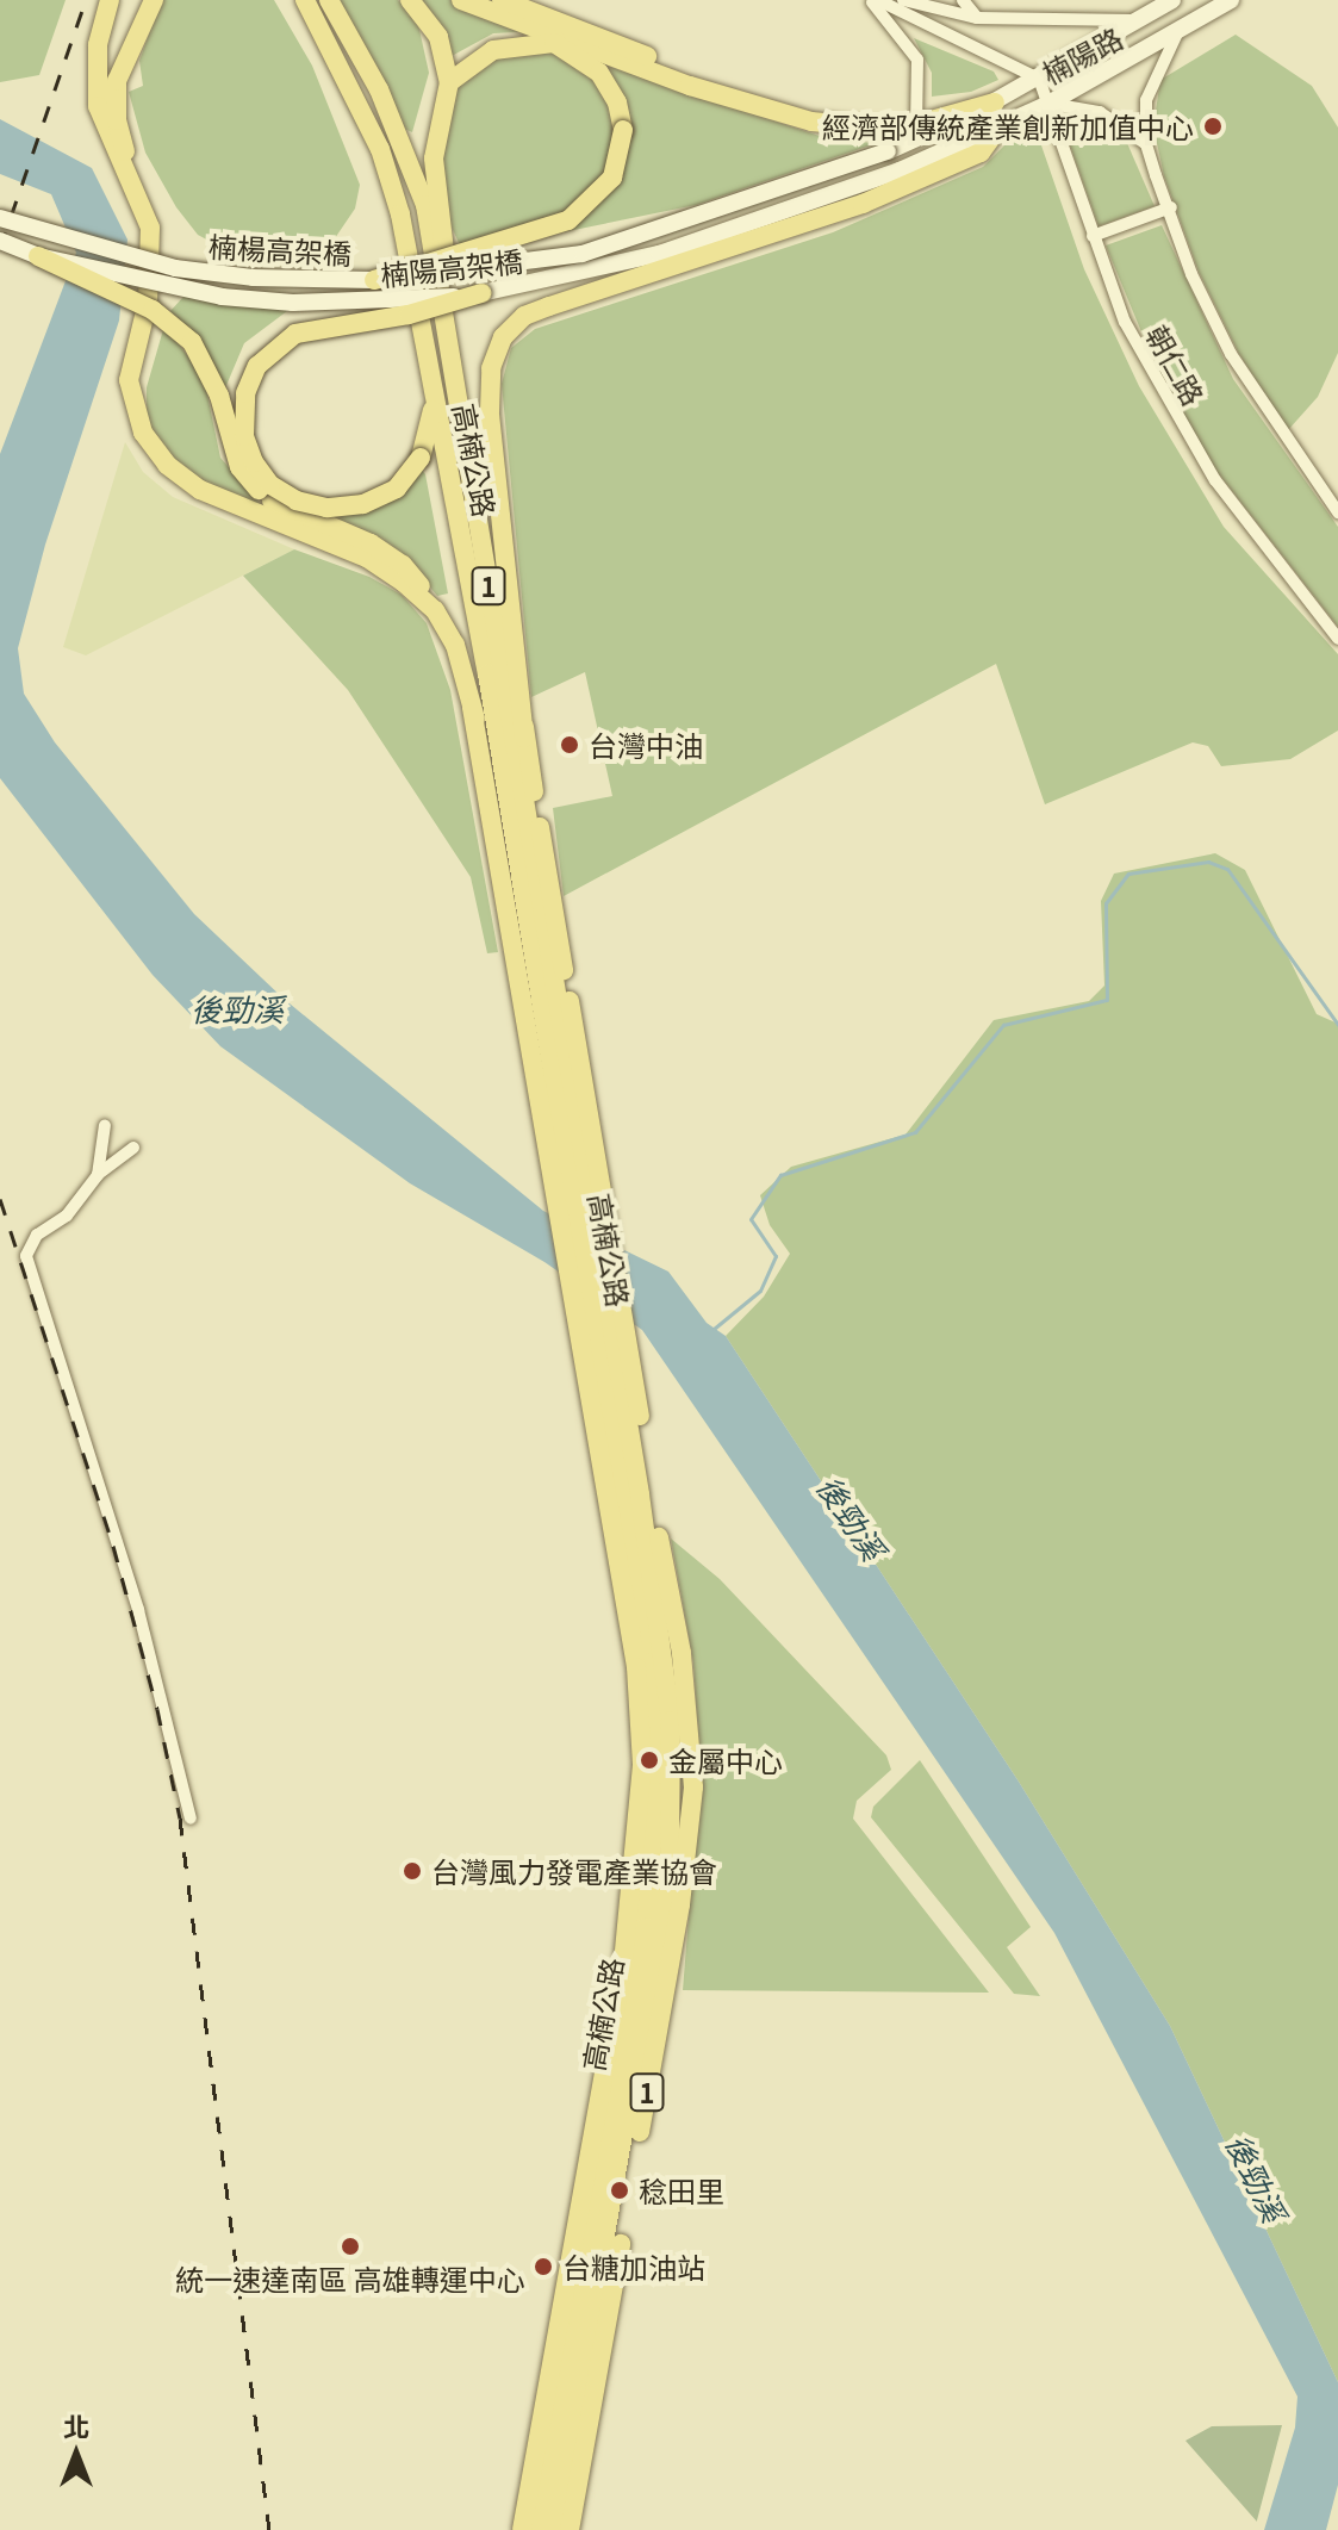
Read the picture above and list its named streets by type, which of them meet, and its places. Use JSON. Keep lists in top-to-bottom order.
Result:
{
  "streets": {
    "main road": ["高楠公路", "1"],
    "street": [
      "楠陽路",
      "楠楊高架橋",
      "楠陽高架橋",
      "朝仁路"
    ]
  },
  "crossings": [
    ["楠陽路", "楠陽高架橋"],
    ["楠陽路", "朝仁路"]
  ],
  "water": ["後勁溪"],
  "places": [
    "經濟部傳統產業創新加值中心",
    "台灣中油",
    "金屬中心",
    "台灣風力發電產業協會",
    "稔田里",
    "統一速達南區 高雄轉運中心",
    "台糖加油站"
  ],
  "north": "top"
}
